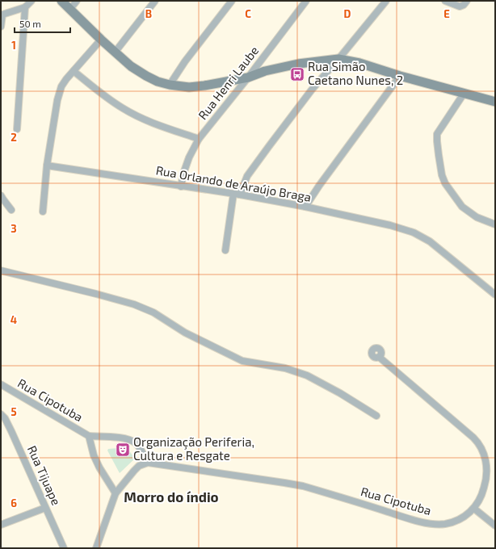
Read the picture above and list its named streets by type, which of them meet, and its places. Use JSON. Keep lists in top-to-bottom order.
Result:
{
  "streets": {
    "street": [
      "Rua Henri Laube",
      "Rua Orlando de Araújo Braga",
      "Rua Cipotuba",
      "Rua Tijuape"
    ]
  },
  "crossings": [
    ["Rua Henri Laube", "Rua Orlando de Araújo Braga"]
  ],
  "districts": ["Morro do índio"],
  "places": {
    "bus stop": ["Rua Simão Caetano Nunes, 2"],
    "theatre": ["Organização Periferia, Cultura e Resgate"]
  },
  "scale_bar": "50 m",
  "grid": {
    "columns": [
      "B",
      "C",
      "D",
      "E"
    ],
    "rows": [
      "1",
      "2",
      "3",
      "4",
      "5",
      "6"
    ]
  }
}
